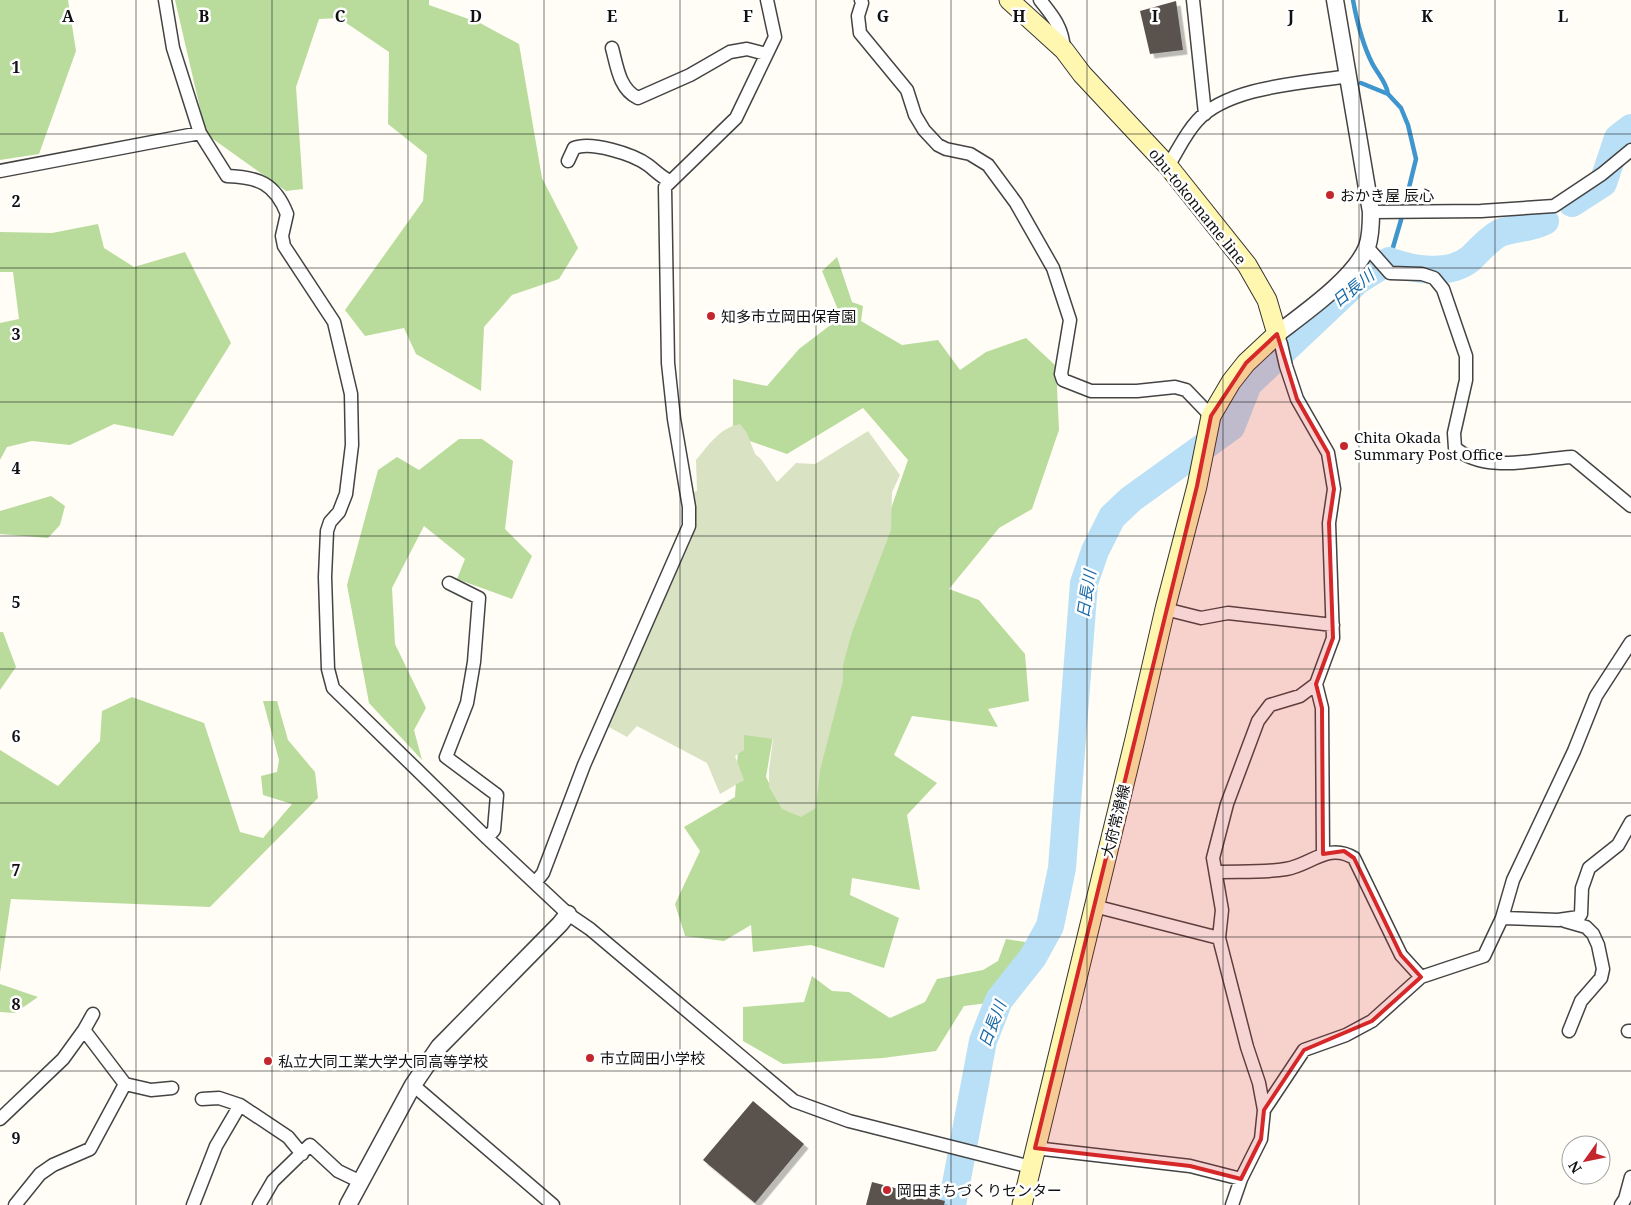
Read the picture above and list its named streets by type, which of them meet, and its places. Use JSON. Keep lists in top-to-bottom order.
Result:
{
  "streets": {
    "main road": ["obu-tokonname line", "大府常滑線"]
  },
  "water": ["日長川"],
  "places": [
    "おかき屋 辰心",
    "知多市立岡田保育園",
    "Chita Okada Summary Post Office",
    "市立岡田小学校",
    "私立大同工業大学大同高等学校",
    "岡田まちづくりセンター"
  ],
  "north": "bottom left",
  "grid": {
    "columns": [
      "A",
      "B",
      "C",
      "D",
      "E",
      "F",
      "G",
      "H",
      "I",
      "J",
      "K",
      "L"
    ],
    "rows": [
      "1",
      "2",
      "3",
      "4",
      "5",
      "6",
      "7",
      "8",
      "9"
    ]
  }
}
